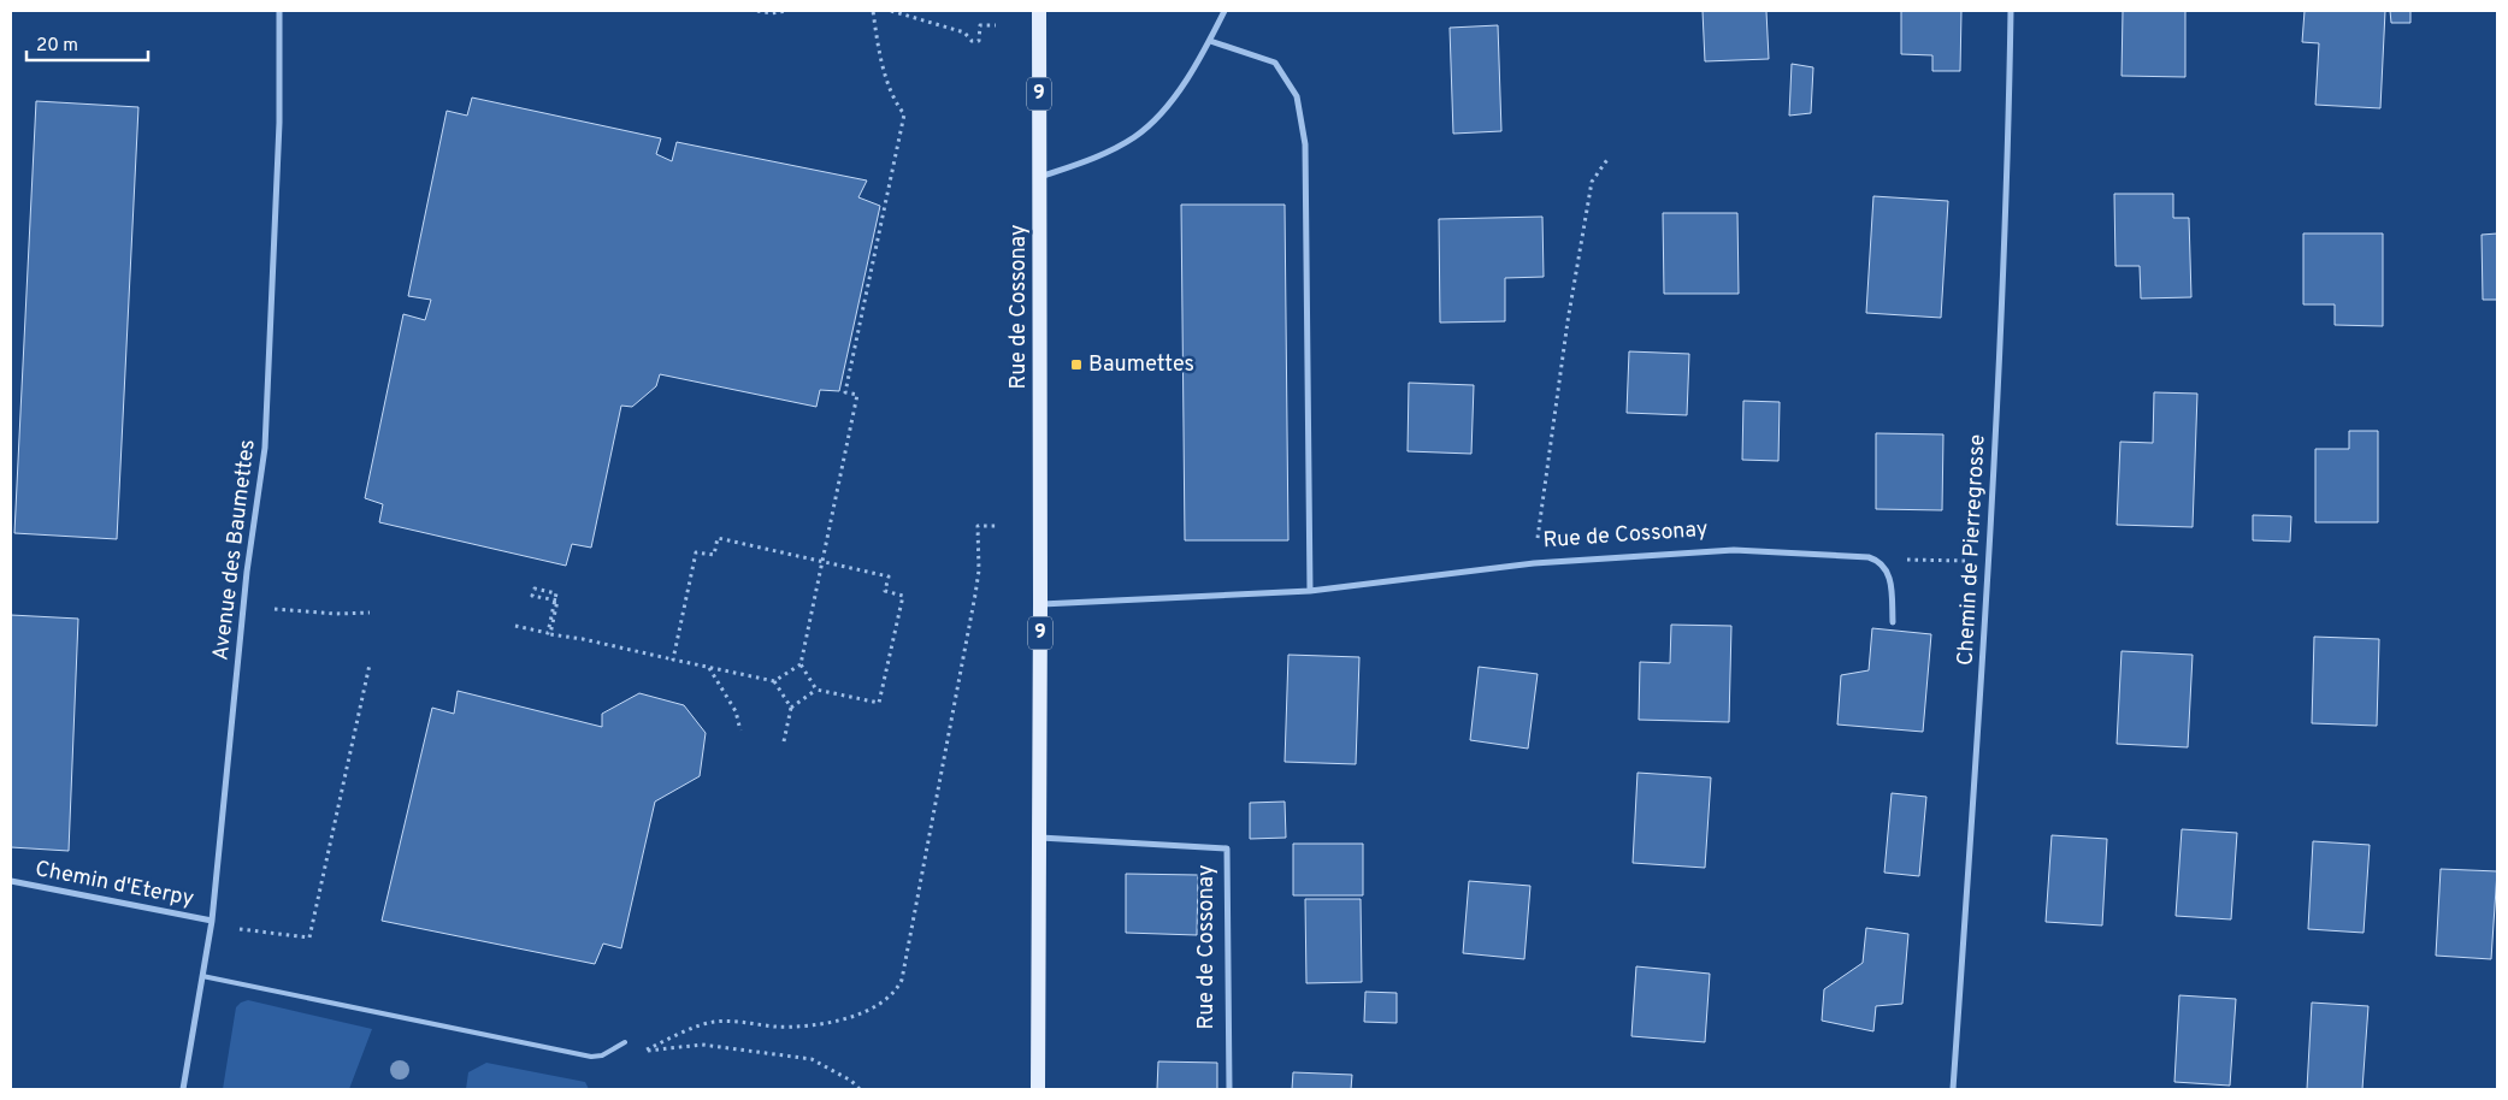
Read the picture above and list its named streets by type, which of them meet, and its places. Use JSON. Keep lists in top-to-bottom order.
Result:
{
  "streets": {
    "main road": ["9", "Rue de Cossonay"],
    "street": ["Avenue des Baumettes", "Chemin de Pierregrosse", "Chemin d'Eterpy"]
  },
  "crossings": [
    ["Avenue des Baumettes", "Chemin d'Eterpy"]
  ],
  "places": {
    "transit": ["Baumettes"]
  },
  "scale_bar": "20 m"
}
